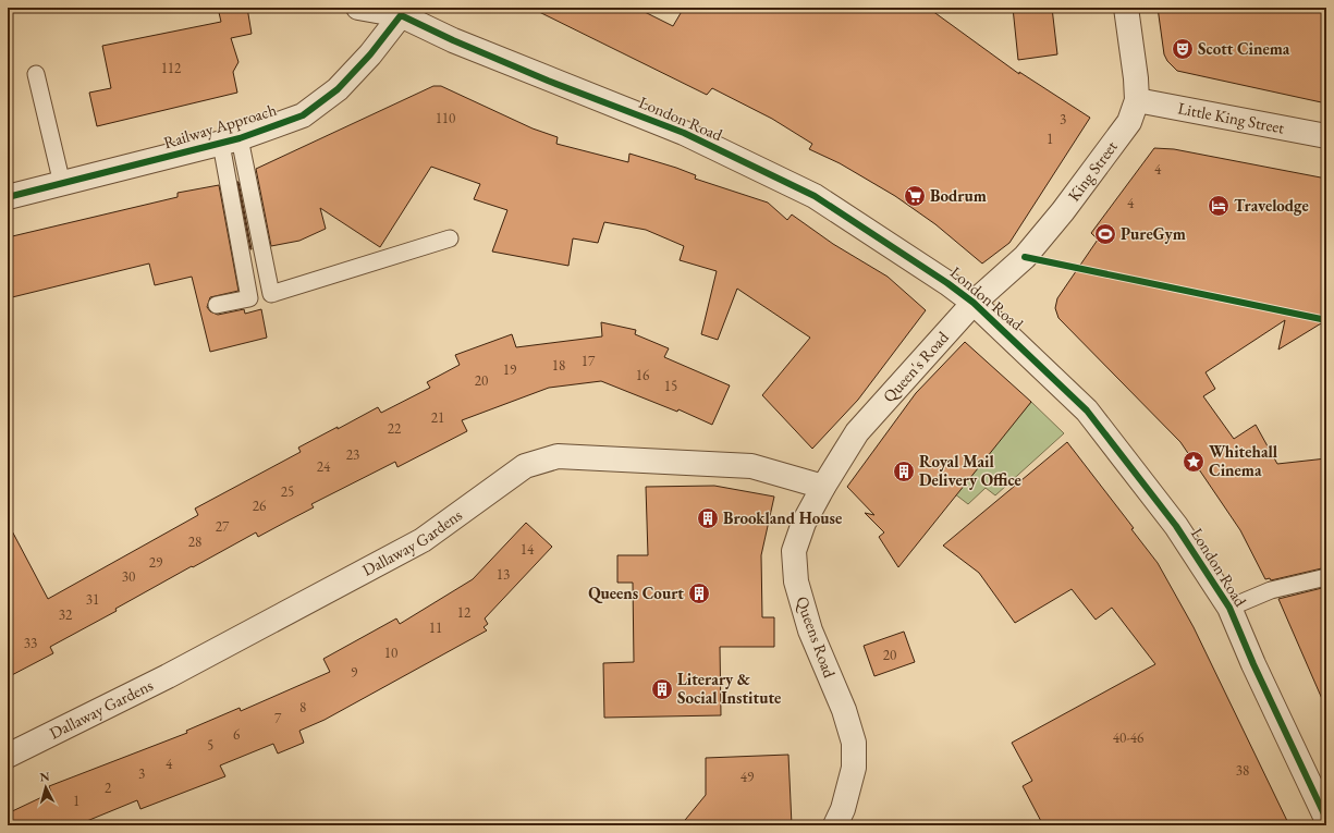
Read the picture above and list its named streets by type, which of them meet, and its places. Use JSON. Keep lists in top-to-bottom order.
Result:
{
  "streets": {
    "street": [
      "London Road",
      "Little King Street",
      "Railway Approach",
      "King Street",
      "Queen's Road",
      "Dallaway Gardens",
      "Queens Road"
    ]
  },
  "crossings": [
    ["London Road", "Railway Approach"],
    ["London Road", "King Street"],
    ["London Road", "Queen's Road"],
    ["Little King Street", "King Street"],
    ["King Street", "Queen's Road"],
    ["Queen's Road", "Queens Road"],
    ["Dallaway Gardens", "Queens Road"]
  ],
  "places": {
    "theatre": ["Scott Cinema"],
    "supermarket": ["Bodrum"],
    "hotel": ["Travelodge"],
    "sports": ["PureGym"],
    "place": ["Whitehall Cinema"],
    "building": [
      "Royal Mail Delivery Office",
      "Brookland House",
      "Queens Court",
      "Literary & Social Institute"
    ]
  },
  "house_numbers": [
    "112",
    "110",
    "3",
    "1",
    "4",
    "4",
    "17",
    "18",
    "19",
    "16",
    "20",
    "15",
    "21",
    "22",
    "23",
    "24",
    "25",
    "26",
    "27",
    "28",
    "14",
    "29",
    "13",
    "30",
    "31",
    "12",
    "32",
    "11",
    "33",
    "10",
    "20",
    "9",
    "8",
    "7",
    "6",
    "40-46",
    "5",
    "4",
    "38",
    "3",
    "49",
    "2",
    "1"
  ],
  "north": "top"
}
